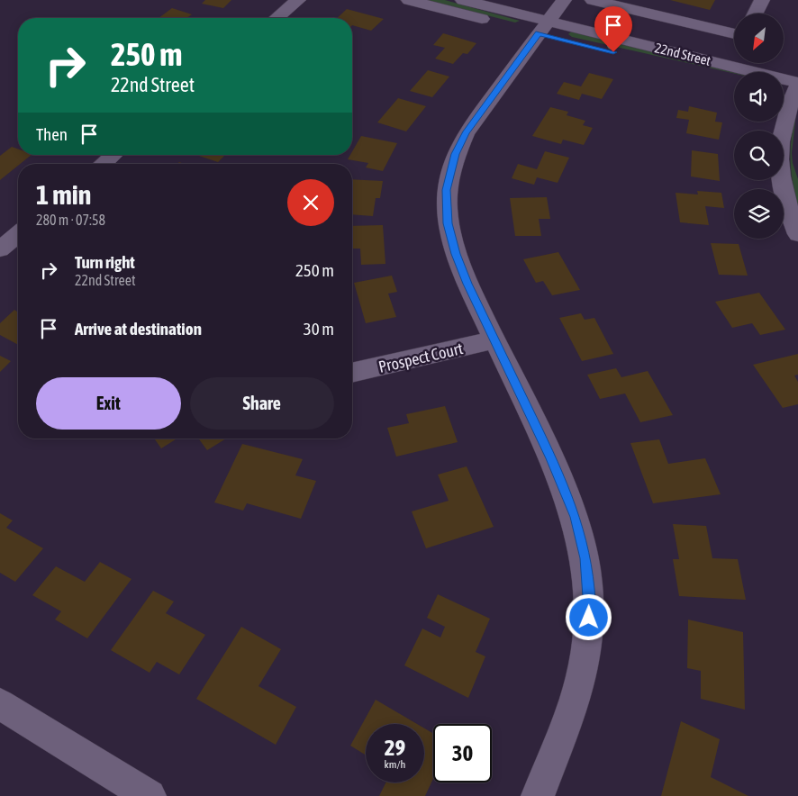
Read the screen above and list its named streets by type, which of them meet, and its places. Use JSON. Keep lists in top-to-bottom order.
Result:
{
  "streets": {
    "street": ["22nd Street", "Prospect Court"]
  },
  "north": "bottom left",
  "page": {
    "turn": ["250 m", "22nd Street"],
    "then": "Then",
    "heading": ["1 min", "280 m · 07:58"],
    "list": [
      {
        "name": "Turn right",
        "note": "22nd Street",
        "value": "250 m"
      },
      {
        "name": "Arrive at destination",
        "value": "30 m"
      }
    ],
    "buttons": ["Exit", "Share"],
    "speed": "29 km/h",
    "limit": "30"
  }
}
